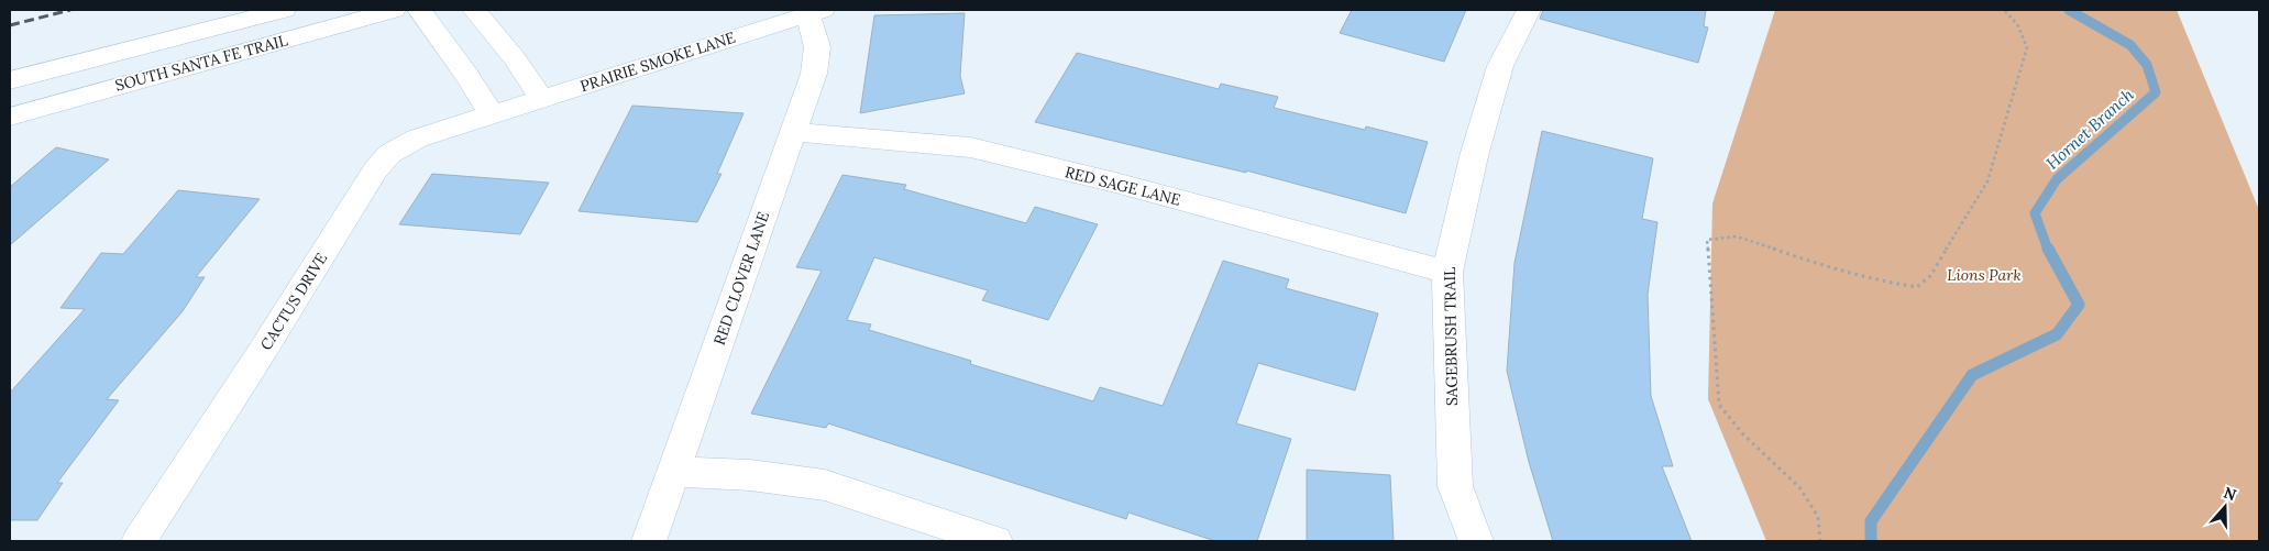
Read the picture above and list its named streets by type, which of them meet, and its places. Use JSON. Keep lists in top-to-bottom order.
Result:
{
  "streets": {
    "street": [
      "PRAIRIE SMOKE LANE",
      "SOUTH SANTA FE TRAIL",
      "RED SAGE LANE",
      "RED CLOVER LANE",
      "CACTUS DRIVE",
      "SAGEBRUSH TRAIL"
    ]
  },
  "crossings": [
    ["PRAIRIE SMOKE LANE", "RED CLOVER LANE"],
    ["PRAIRIE SMOKE LANE", "CACTUS DRIVE"],
    ["RED SAGE LANE", "RED CLOVER LANE"],
    ["RED SAGE LANE", "SAGEBRUSH TRAIL"]
  ],
  "water": ["Hornet Branch"],
  "parks": ["Lions Park"],
  "north": "top"
}
